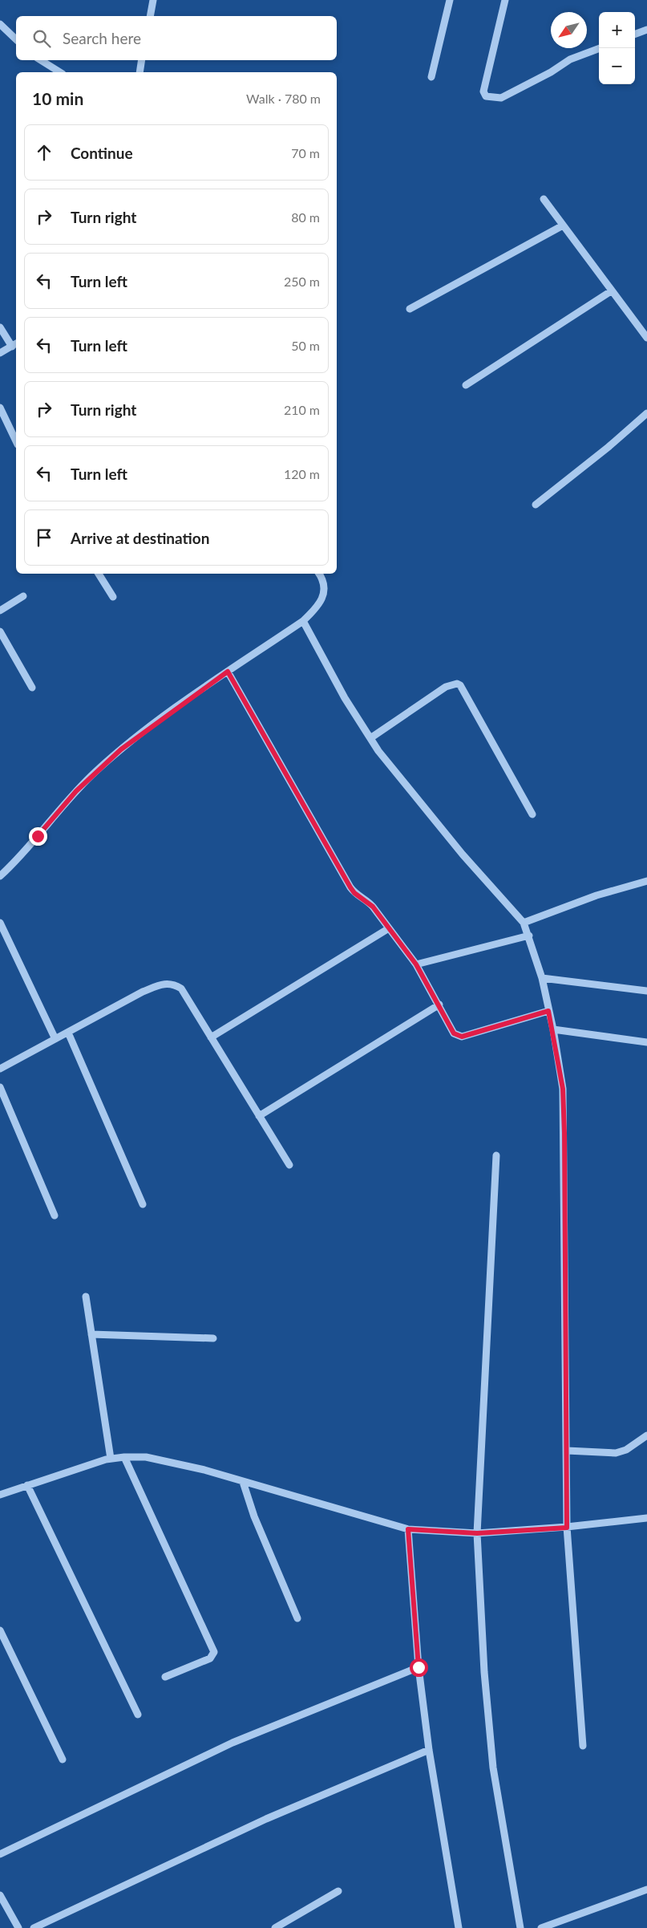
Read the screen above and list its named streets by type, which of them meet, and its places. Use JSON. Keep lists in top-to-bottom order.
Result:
{
  "north": "bottom left",
  "page": {
    "map_buttons": ["+", "−"],
    "search": "Search here",
    "heading": ["10 min", "Walk · 780 m"],
    "list": [
      ["Continue", "70 m"],
      ["Turn right", "80 m"],
      ["Turn left", "250 m"],
      ["Turn left", "50 m"],
      ["Turn right", "210 m"],
      ["Turn left", "120 m"],
      "Arrive at destination"
    ]
  }
}
